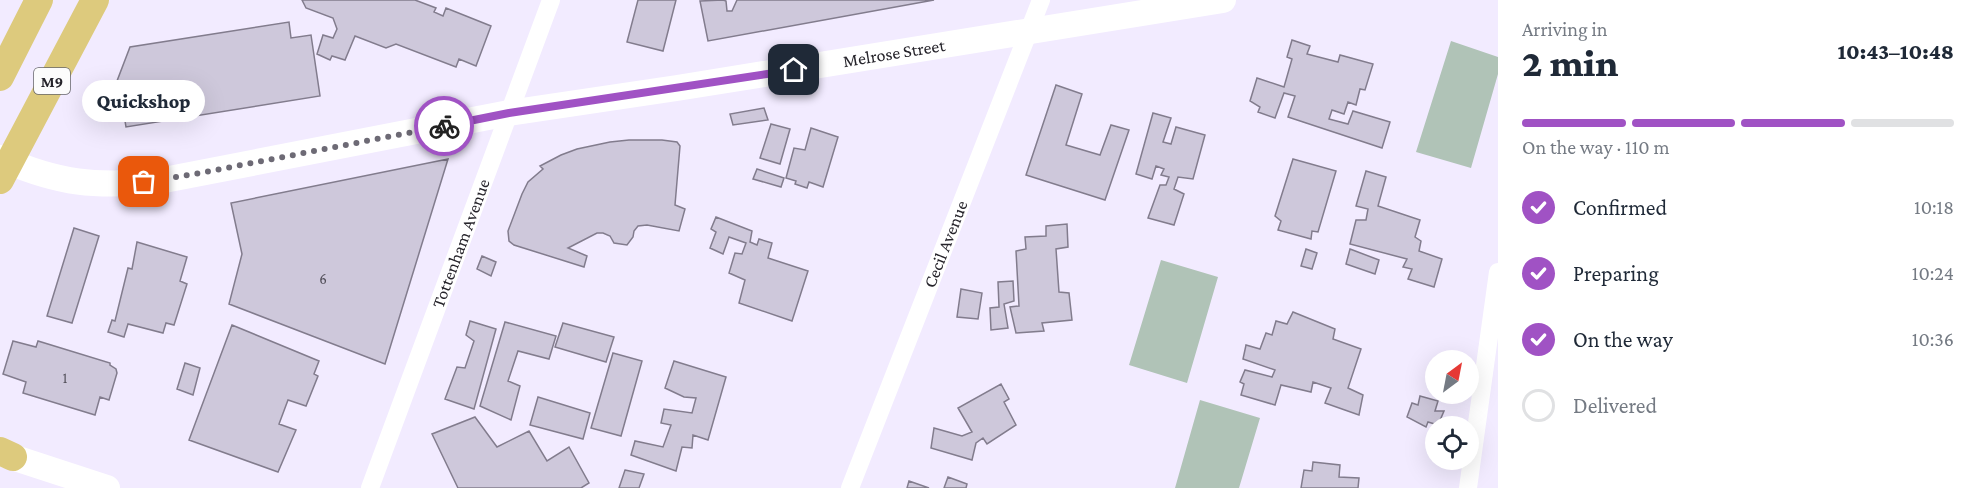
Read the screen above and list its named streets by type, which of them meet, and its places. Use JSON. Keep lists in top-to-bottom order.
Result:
{
  "streets": {
    "main road": ["M9"],
    "street": ["Melrose Street", "Tottenham Avenue", "Cecil Avenue"]
  },
  "crossings": [
    ["Melrose Street", "M9"],
    ["Melrose Street", "Tottenham Avenue"],
    ["Melrose Street", "Cecil Avenue"]
  ],
  "places": ["Quickshop"],
  "house_numbers": ["6", "1"],
  "north": "top right",
  "page": {
    "heading": ["2 min", "Arriving in", "10:43–10:48"],
    "bubble": "Quickshop",
    "bar": "On the way · 110 m",
    "list": [
      ["Confirmed", "10:18"],
      ["Preparing", "10:24"],
      ["On the way", "10:36"],
      "Delivered"
    ]
  }
}
